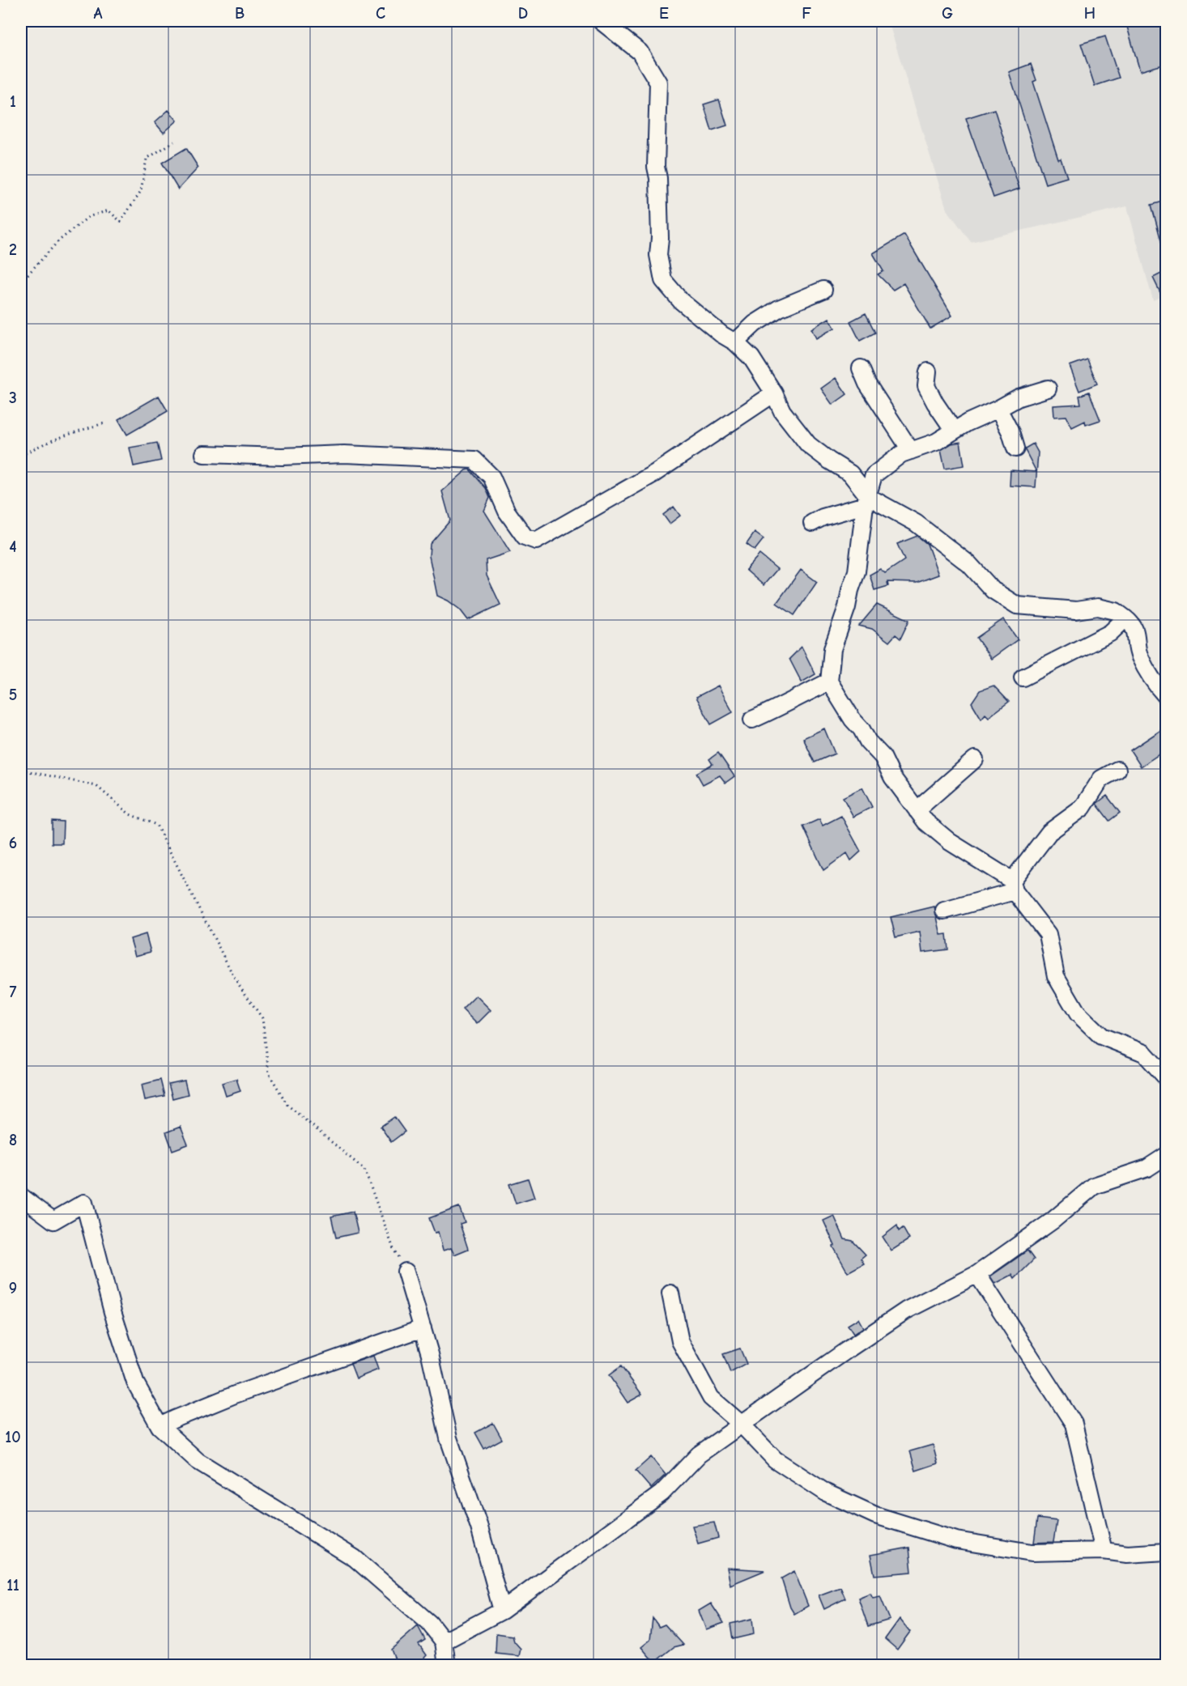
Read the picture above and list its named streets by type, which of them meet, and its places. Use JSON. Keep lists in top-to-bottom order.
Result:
{
  "grid": {
    "columns": [
      "A",
      "B",
      "C",
      "D",
      "E",
      "F",
      "G",
      "H"
    ],
    "rows": [
      "1",
      "2",
      "3",
      "4",
      "5",
      "6",
      "7",
      "8",
      "9",
      "10",
      "11"
    ]
  }
}
